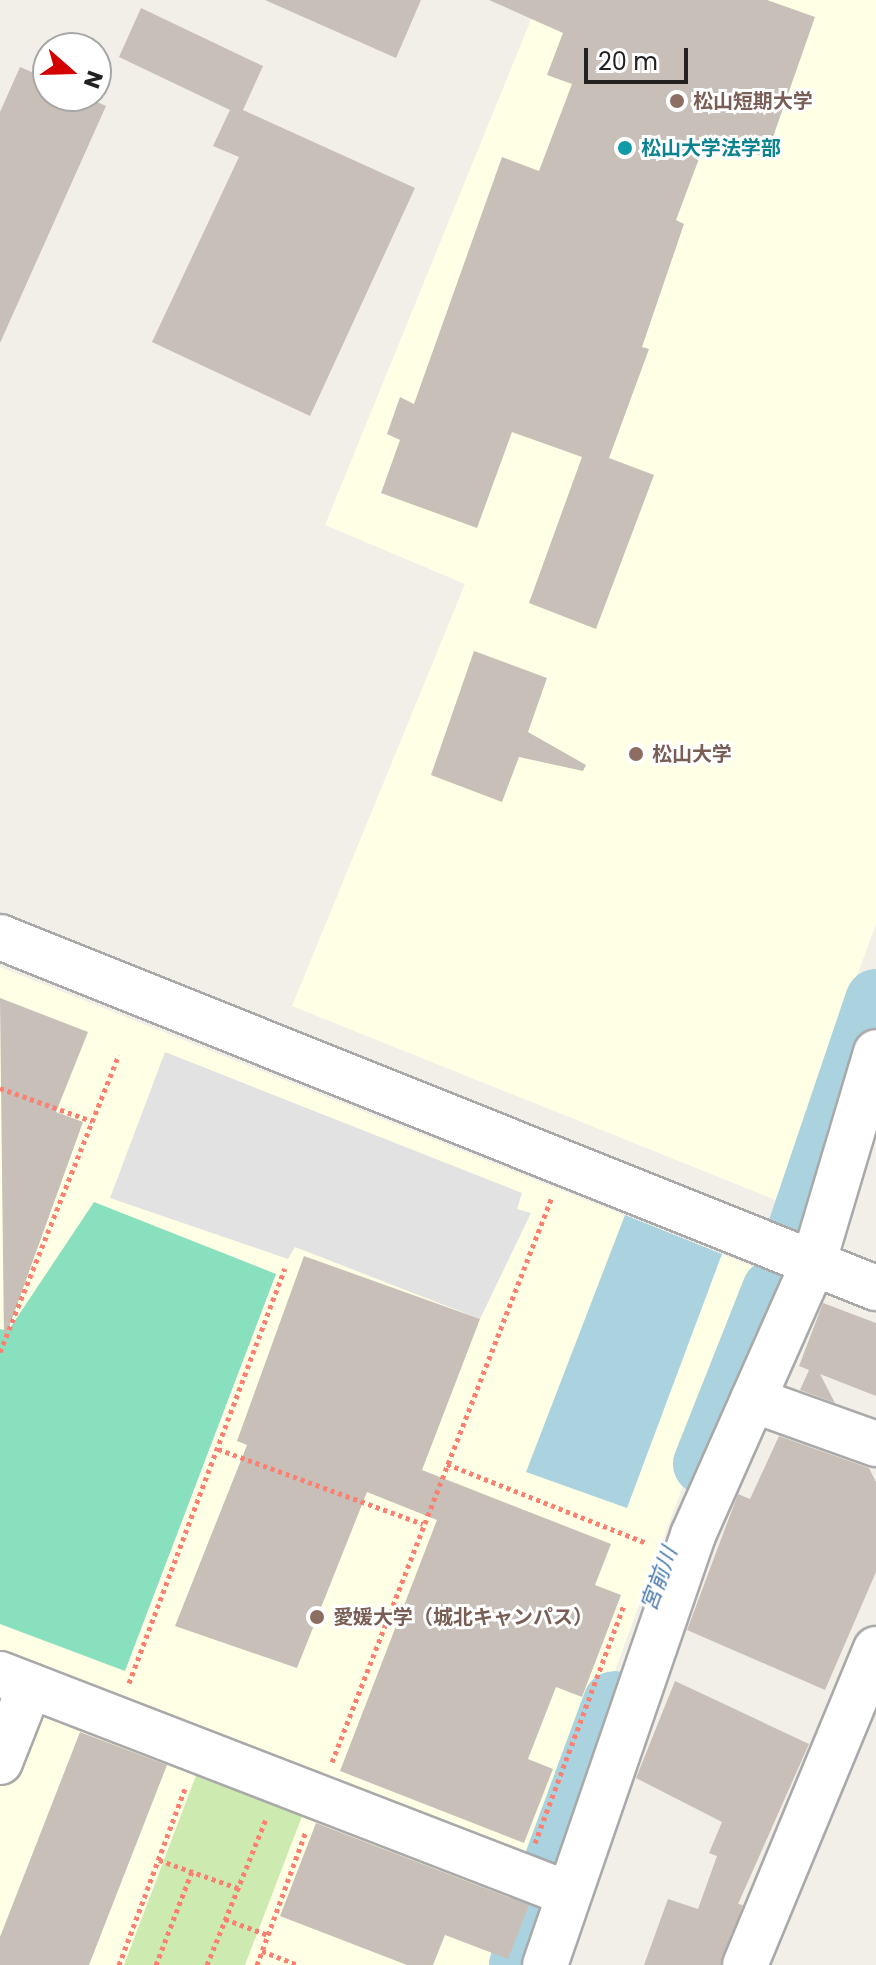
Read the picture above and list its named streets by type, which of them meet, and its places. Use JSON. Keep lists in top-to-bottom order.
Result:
{
  "water": ["宮前川"],
  "places": [
    "松山短期大学",
    "松山大学法学部",
    "松山大学",
    "愛媛大学（城北キャンパス）"
  ],
  "scale_bar": "20 m",
  "north": "right"
}
